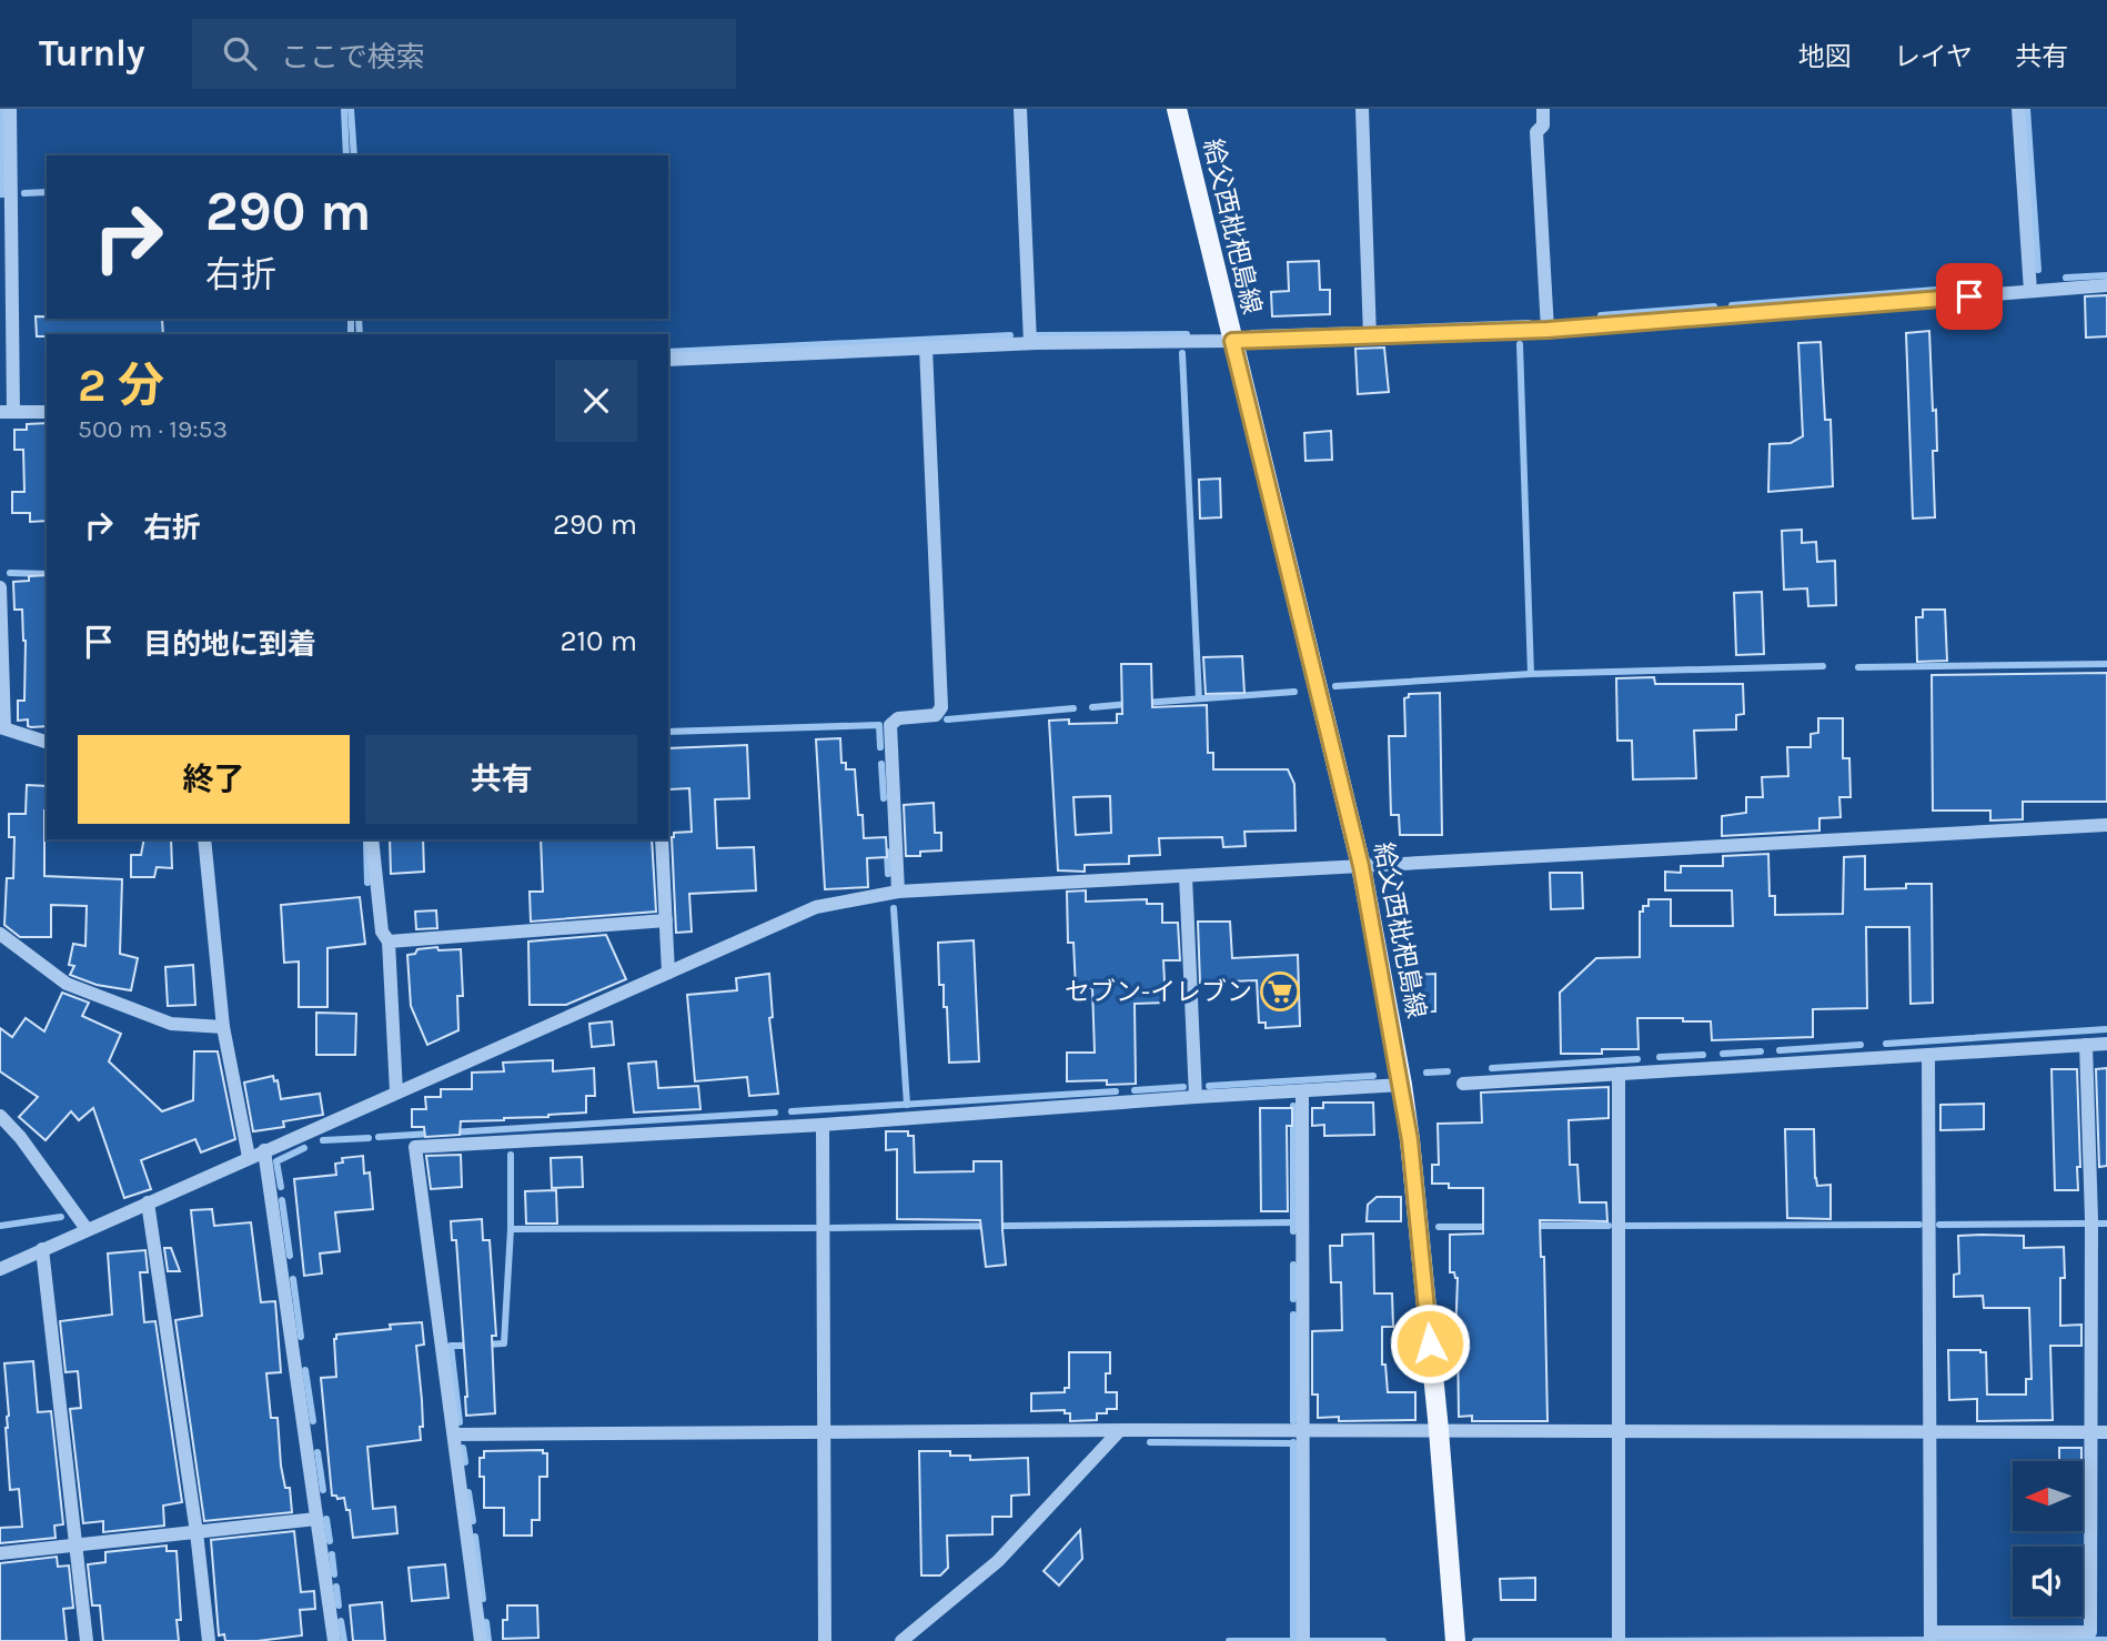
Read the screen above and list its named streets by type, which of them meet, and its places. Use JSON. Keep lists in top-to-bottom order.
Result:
{
  "streets": {
    "main road": ["給父西枇杷島線"]
  },
  "places": {
    "supermarket": ["セブン-イレブン"]
  },
  "north": "left",
  "page": {
    "header": "Turnly",
    "search": "ここで検索",
    "nav": ["地図", "レイヤ", "共有"],
    "turn": ["290 m", "右折"],
    "heading": ["2 分", "500 m · 19:53"],
    "list": [
      {
        "name": "右折",
        "value": "290 m"
      },
      {
        "name": "目的地に到着",
        "value": "210 m"
      }
    ],
    "buttons": ["終了", "共有"]
  }
}
